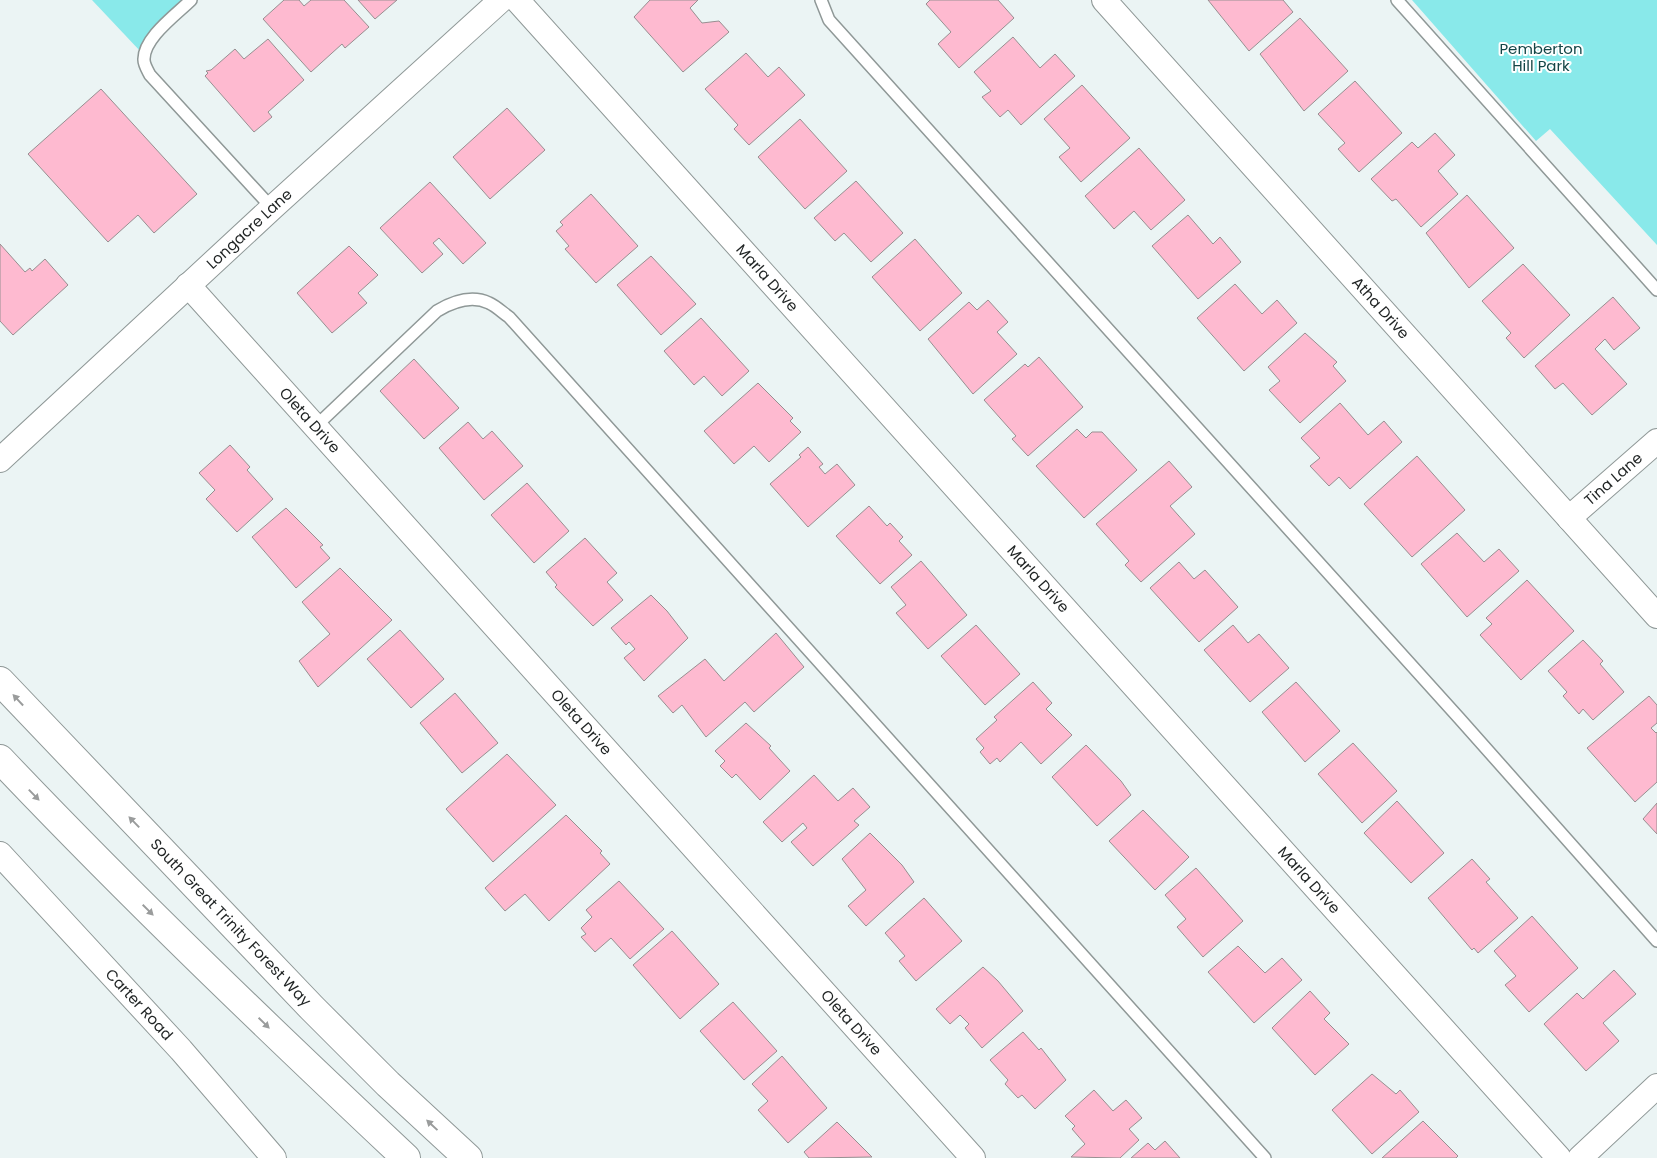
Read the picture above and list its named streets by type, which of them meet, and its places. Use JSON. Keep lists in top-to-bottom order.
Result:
{
  "streets": {
    "main road": ["South Great Trinity Forest Way"],
    "street": [
      "Longacre Lane",
      "Marla Drive",
      "Atha Drive",
      "Oleta Drive",
      "Tina Lane",
      "Carter Road"
    ]
  },
  "crossings": [
    ["Longacre Lane", "Oleta Drive"],
    ["Atha Drive", "Tina Lane"]
  ],
  "parks": ["Pemberton Hill Park"]
}
